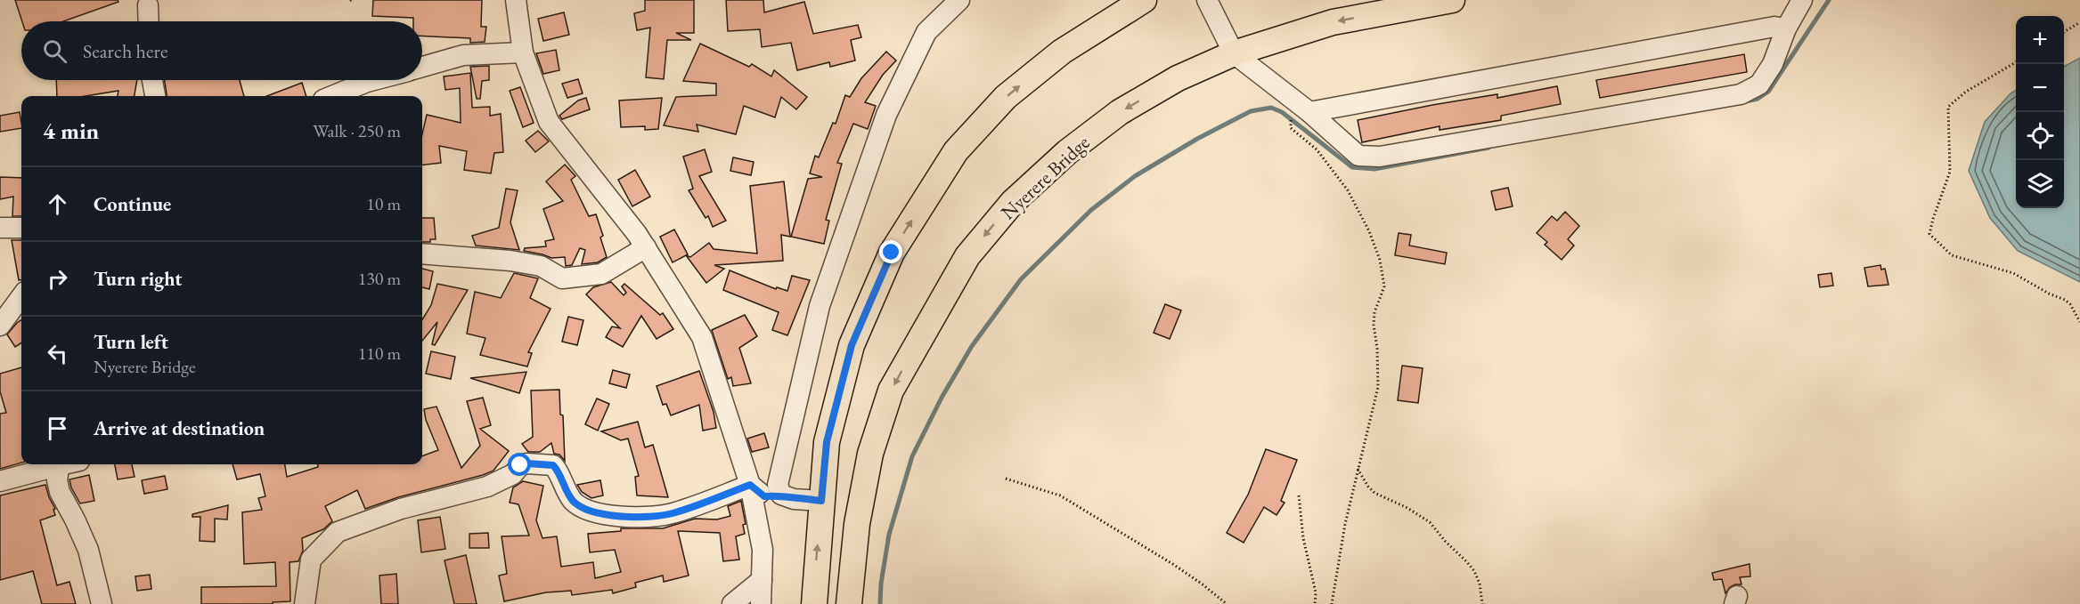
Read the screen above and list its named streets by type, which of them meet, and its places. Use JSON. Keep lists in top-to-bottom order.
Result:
{
  "streets": {
    "main road": ["Nyerere Bridge"]
  },
  "page": {
    "map_buttons": ["+", "−"],
    "search": "Search here",
    "heading": ["4 min", "Walk · 250 m"],
    "list": [
      ["Continue", "10 m"],
      ["Turn right", "130 m"],
      ["Turn left", "Nyerere Bridge", "110 m"],
      "Arrive at destination"
    ]
  }
}
